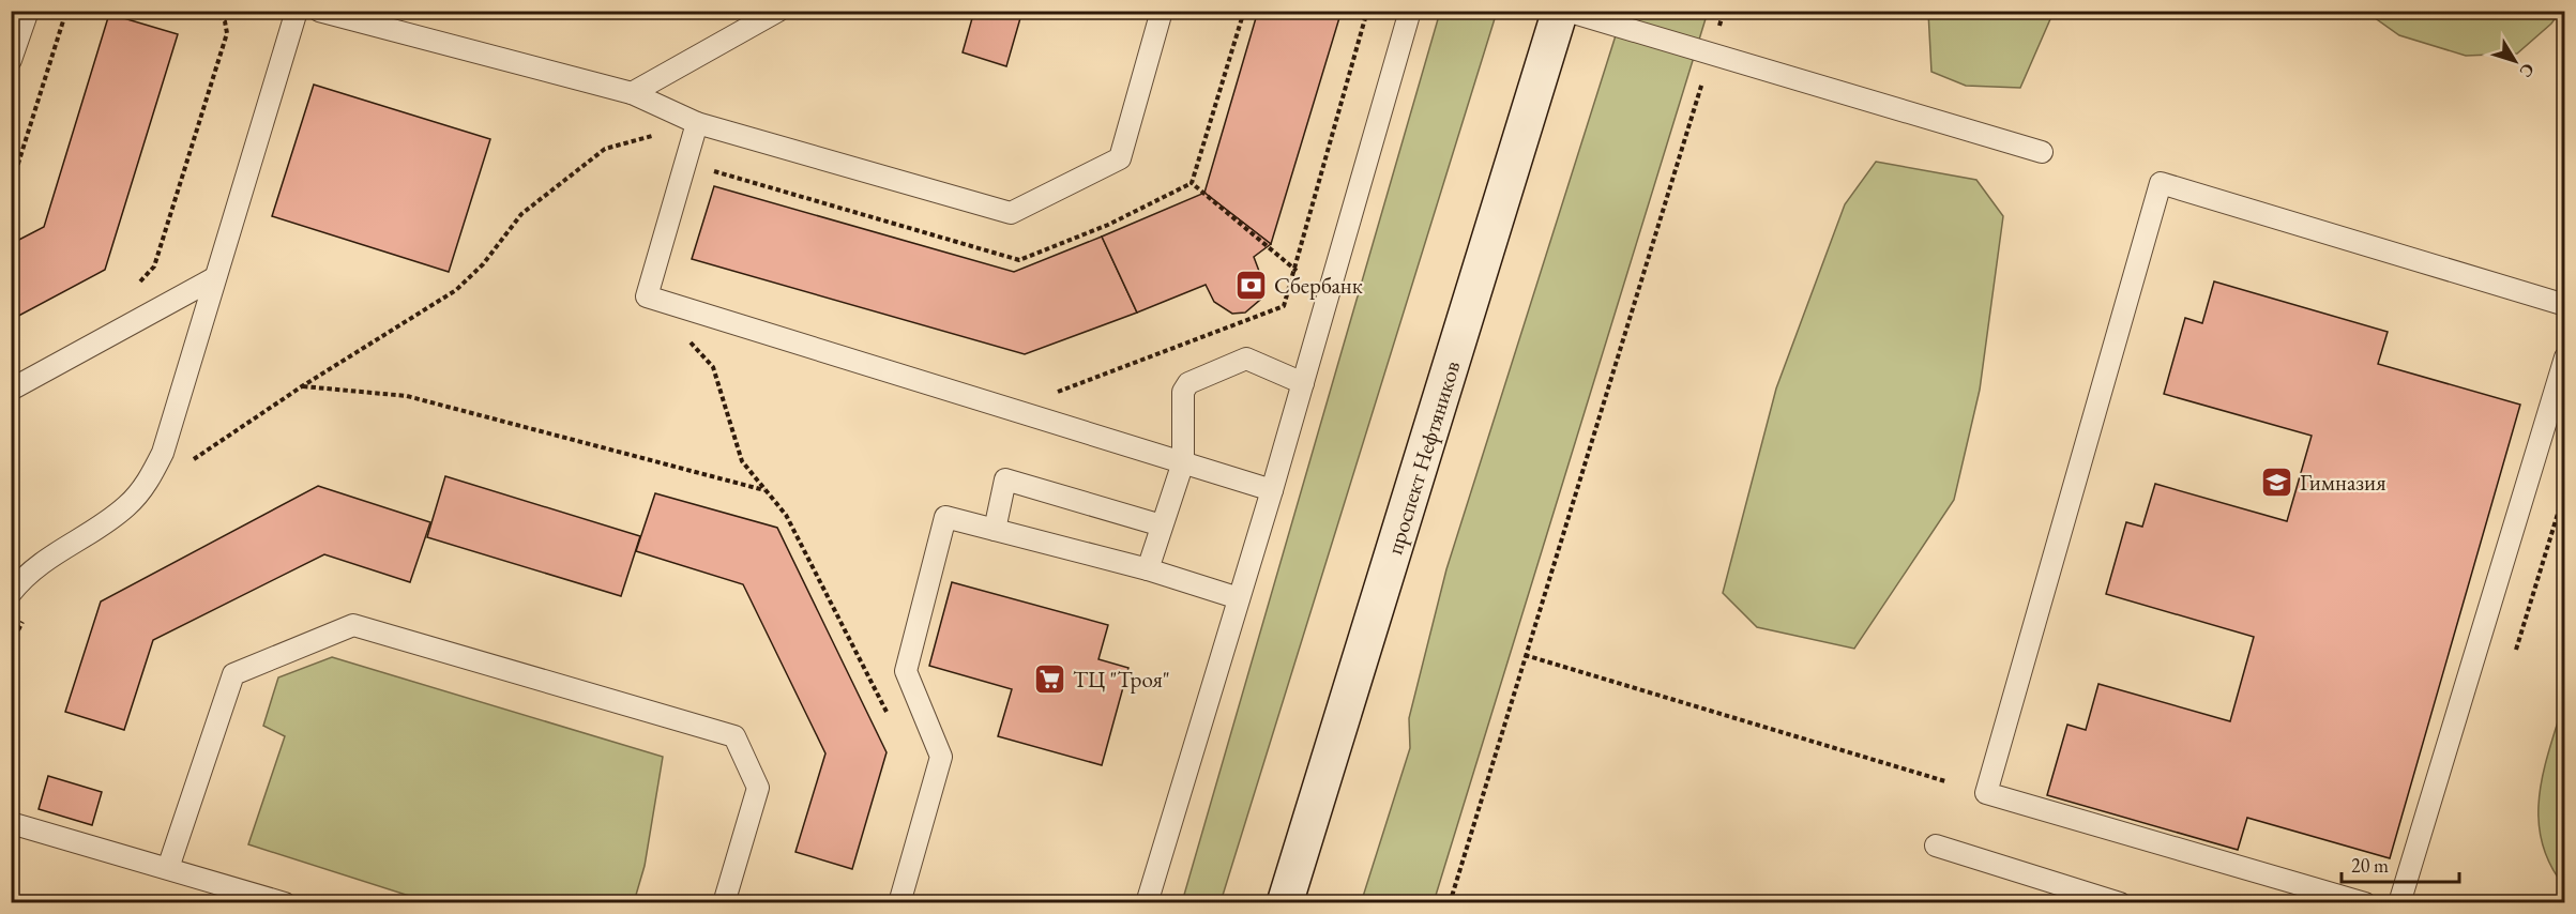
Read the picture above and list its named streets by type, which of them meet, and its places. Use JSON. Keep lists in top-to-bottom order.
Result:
{
  "streets": {
    "main road": ["проспект Нефтяников"]
  },
  "places": {
    "bank": ["Сбербанк"],
    "school or university": ["Гимназия"],
    "supermarket": ["ТЦ \"Троя\""]
  },
  "scale_bar": "20 m",
  "north": "bottom right"
}
